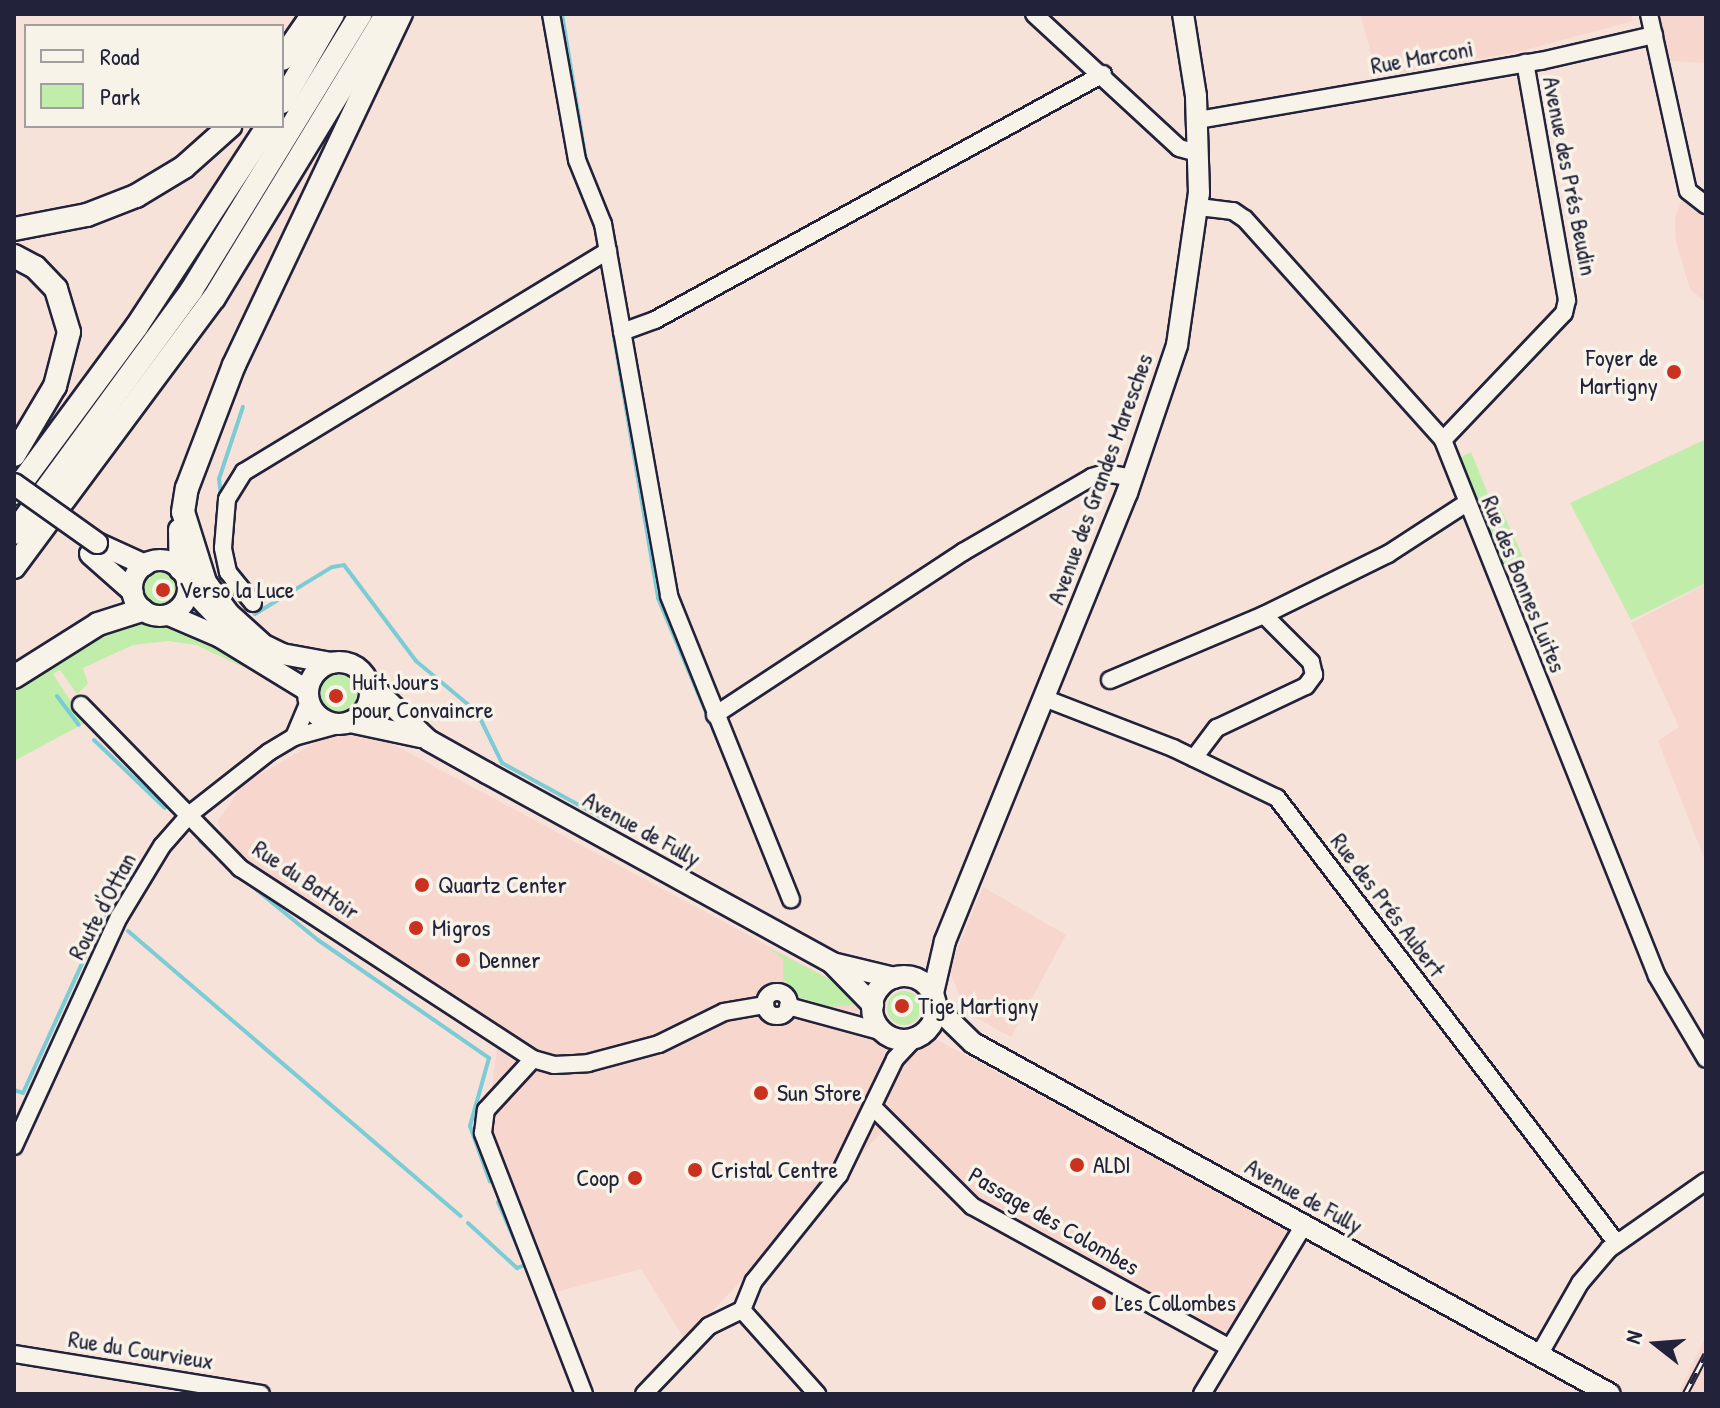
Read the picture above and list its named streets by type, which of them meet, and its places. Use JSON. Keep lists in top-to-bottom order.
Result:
{
  "streets": {
    "main road": ["Avenue des Grandes Maresches", "Avenue de Fully"],
    "street": [
      "Rue Marconi",
      "Avenue des Prés Beudin",
      "Rue des Bonnes Luites",
      "Rue du Battoir",
      "Rue des Prés Aubert",
      "Route d'Ottan",
      "Passage des Colombes",
      "Rue du Courvieux"
    ]
  },
  "crossings": [
    ["Rue Marconi", "Avenue des Prés Beudin"],
    ["Rue Marconi", "Avenue des Grandes Maresches"],
    ["Avenue des Prés Beudin", "Rue des Bonnes Luites"],
    ["Avenue des Grandes Maresches", "Rue des Bonnes Luites"],
    ["Avenue des Grandes Maresches", "Avenue de Fully"],
    ["Avenue des Grandes Maresches", "Rue des Prés Aubert"],
    ["Avenue de Fully", "Route d'Ottan"],
    ["Rue du Battoir", "Route d'Ottan"]
  ],
  "places": [
    "Foyer de Martigny",
    "Verso la Luce",
    "Huit Jours pour Convaincre",
    "Quartz Center",
    "Migros",
    "Denner",
    "Tige Martigny",
    "Sun Store",
    "ALDI",
    "Cristal Centre",
    "Coop",
    "Les Collombes"
  ],
  "legend": ["Road", "Park"],
  "north": "left"
}
